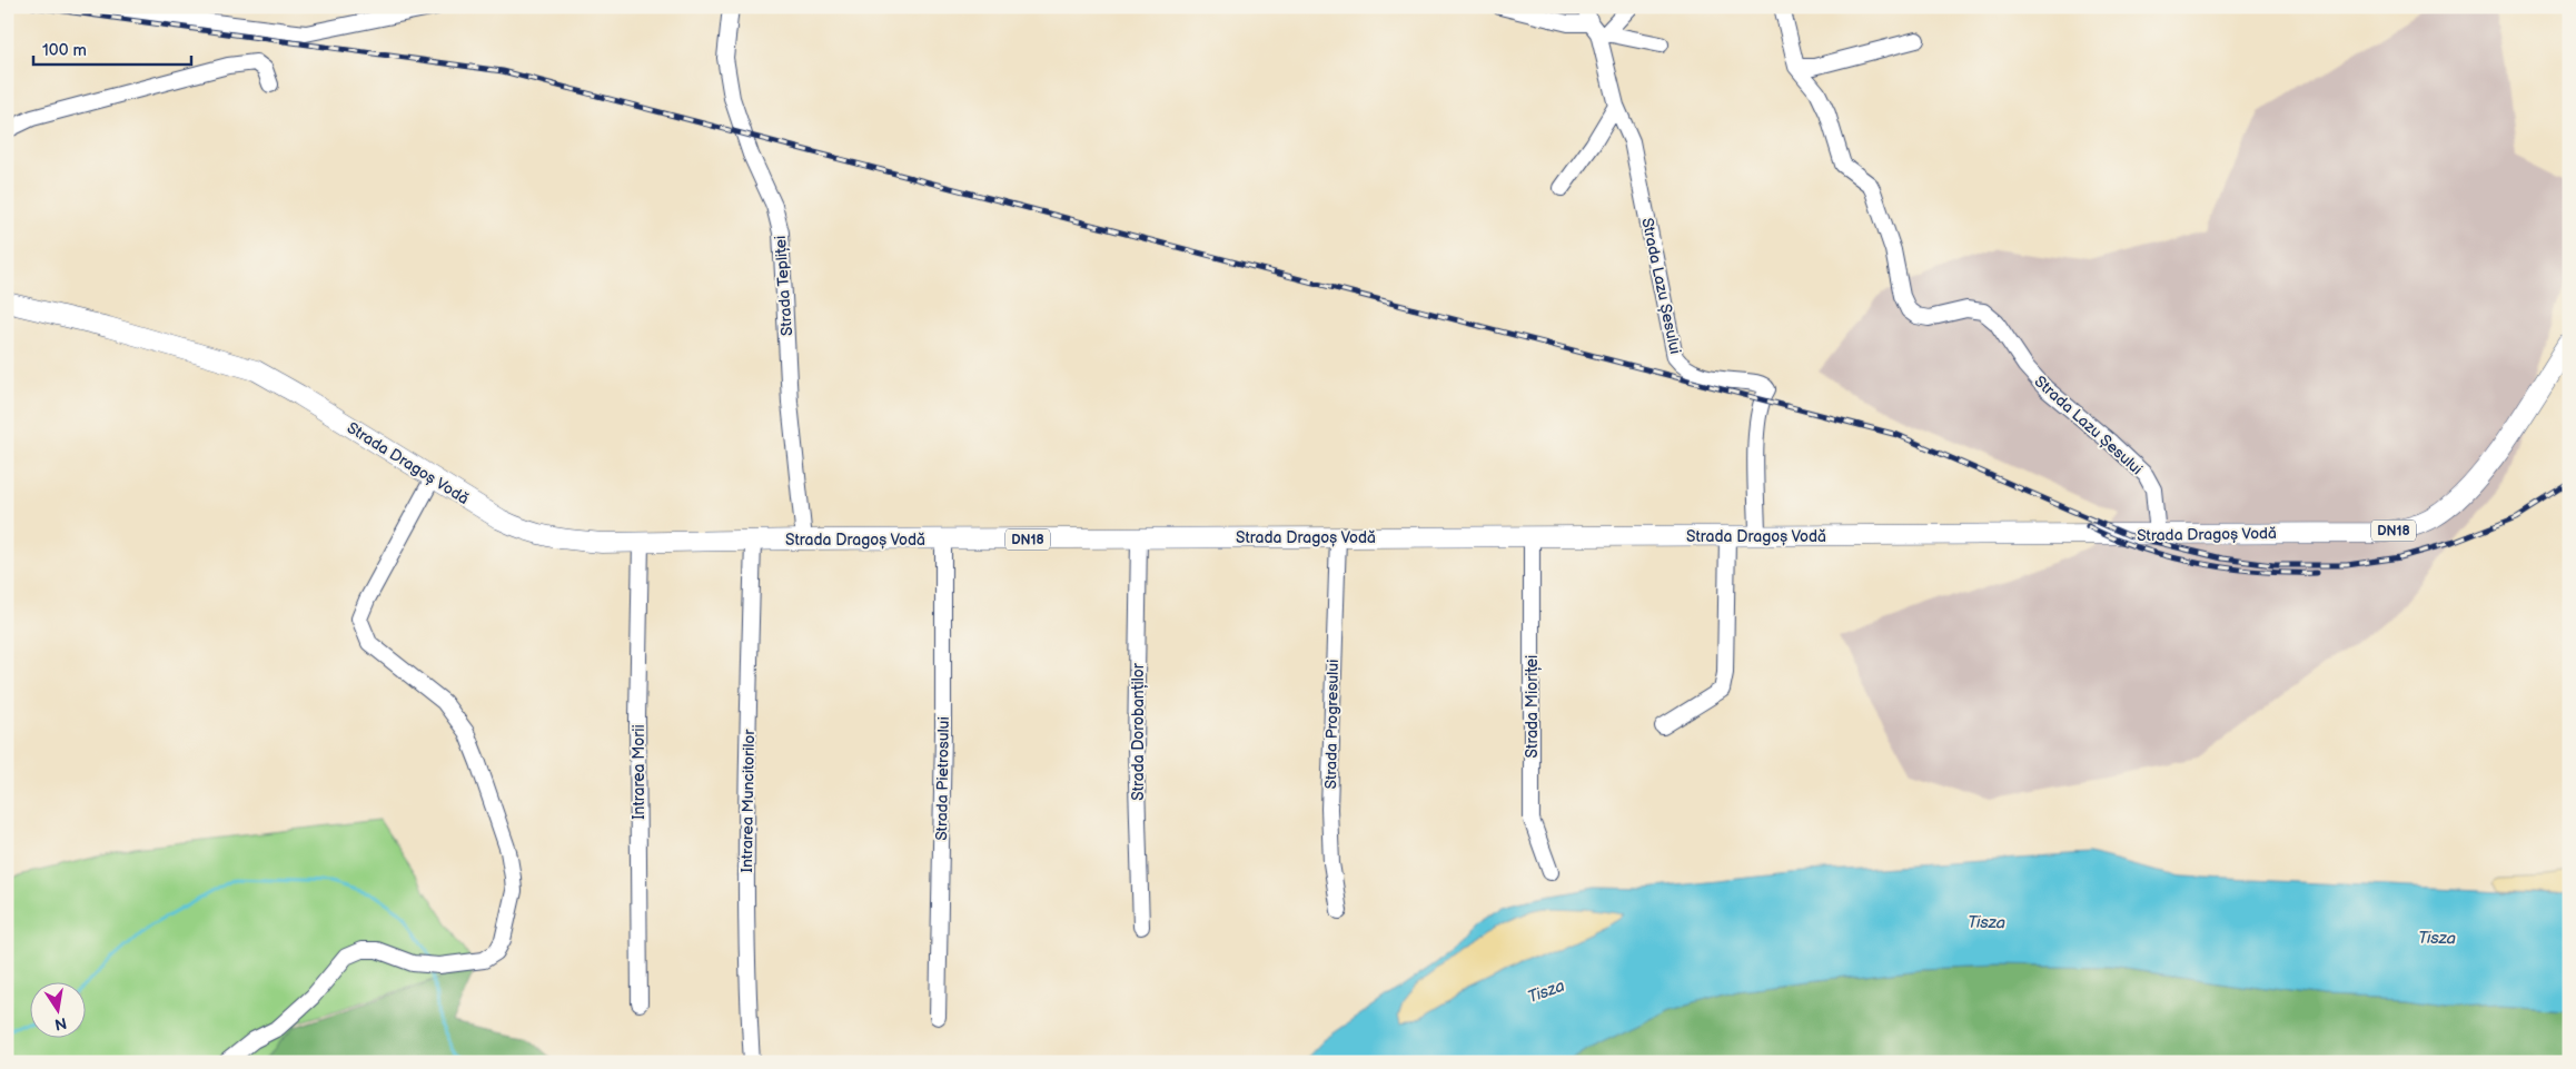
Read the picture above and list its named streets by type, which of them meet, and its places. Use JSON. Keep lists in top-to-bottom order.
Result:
{
  "streets": {
    "main road": ["Strada Dragoș Vodă", "DN18"],
    "street": [
      "Strada Tepliței",
      "Strada Lazu Șesului",
      "Strada Mioriței",
      "Strada Progresului",
      "Strada Dorobanților",
      "Intrarea Morii",
      "Strada Pietrosului",
      "Intrarea Muncitorilor"
    ]
  },
  "crossings": [
    ["Strada Tepliței", "Strada Dragoș Vodă"],
    ["Strada Lazu Șesului", "Strada Dragoș Vodă"],
    ["Strada Dragoș Vodă", "Strada Mioriței"],
    ["Strada Dragoș Vodă", "Strada Progresului"],
    ["Strada Dragoș Vodă", "Strada Dorobanților"],
    ["Strada Dragoș Vodă", "Intrarea Morii"],
    ["Strada Dragoș Vodă", "Strada Pietrosului"],
    ["Strada Dragoș Vodă", "Intrarea Muncitorilor"]
  ],
  "water": ["Tisza"],
  "scale_bar": "100 m",
  "north": "bottom"
}
